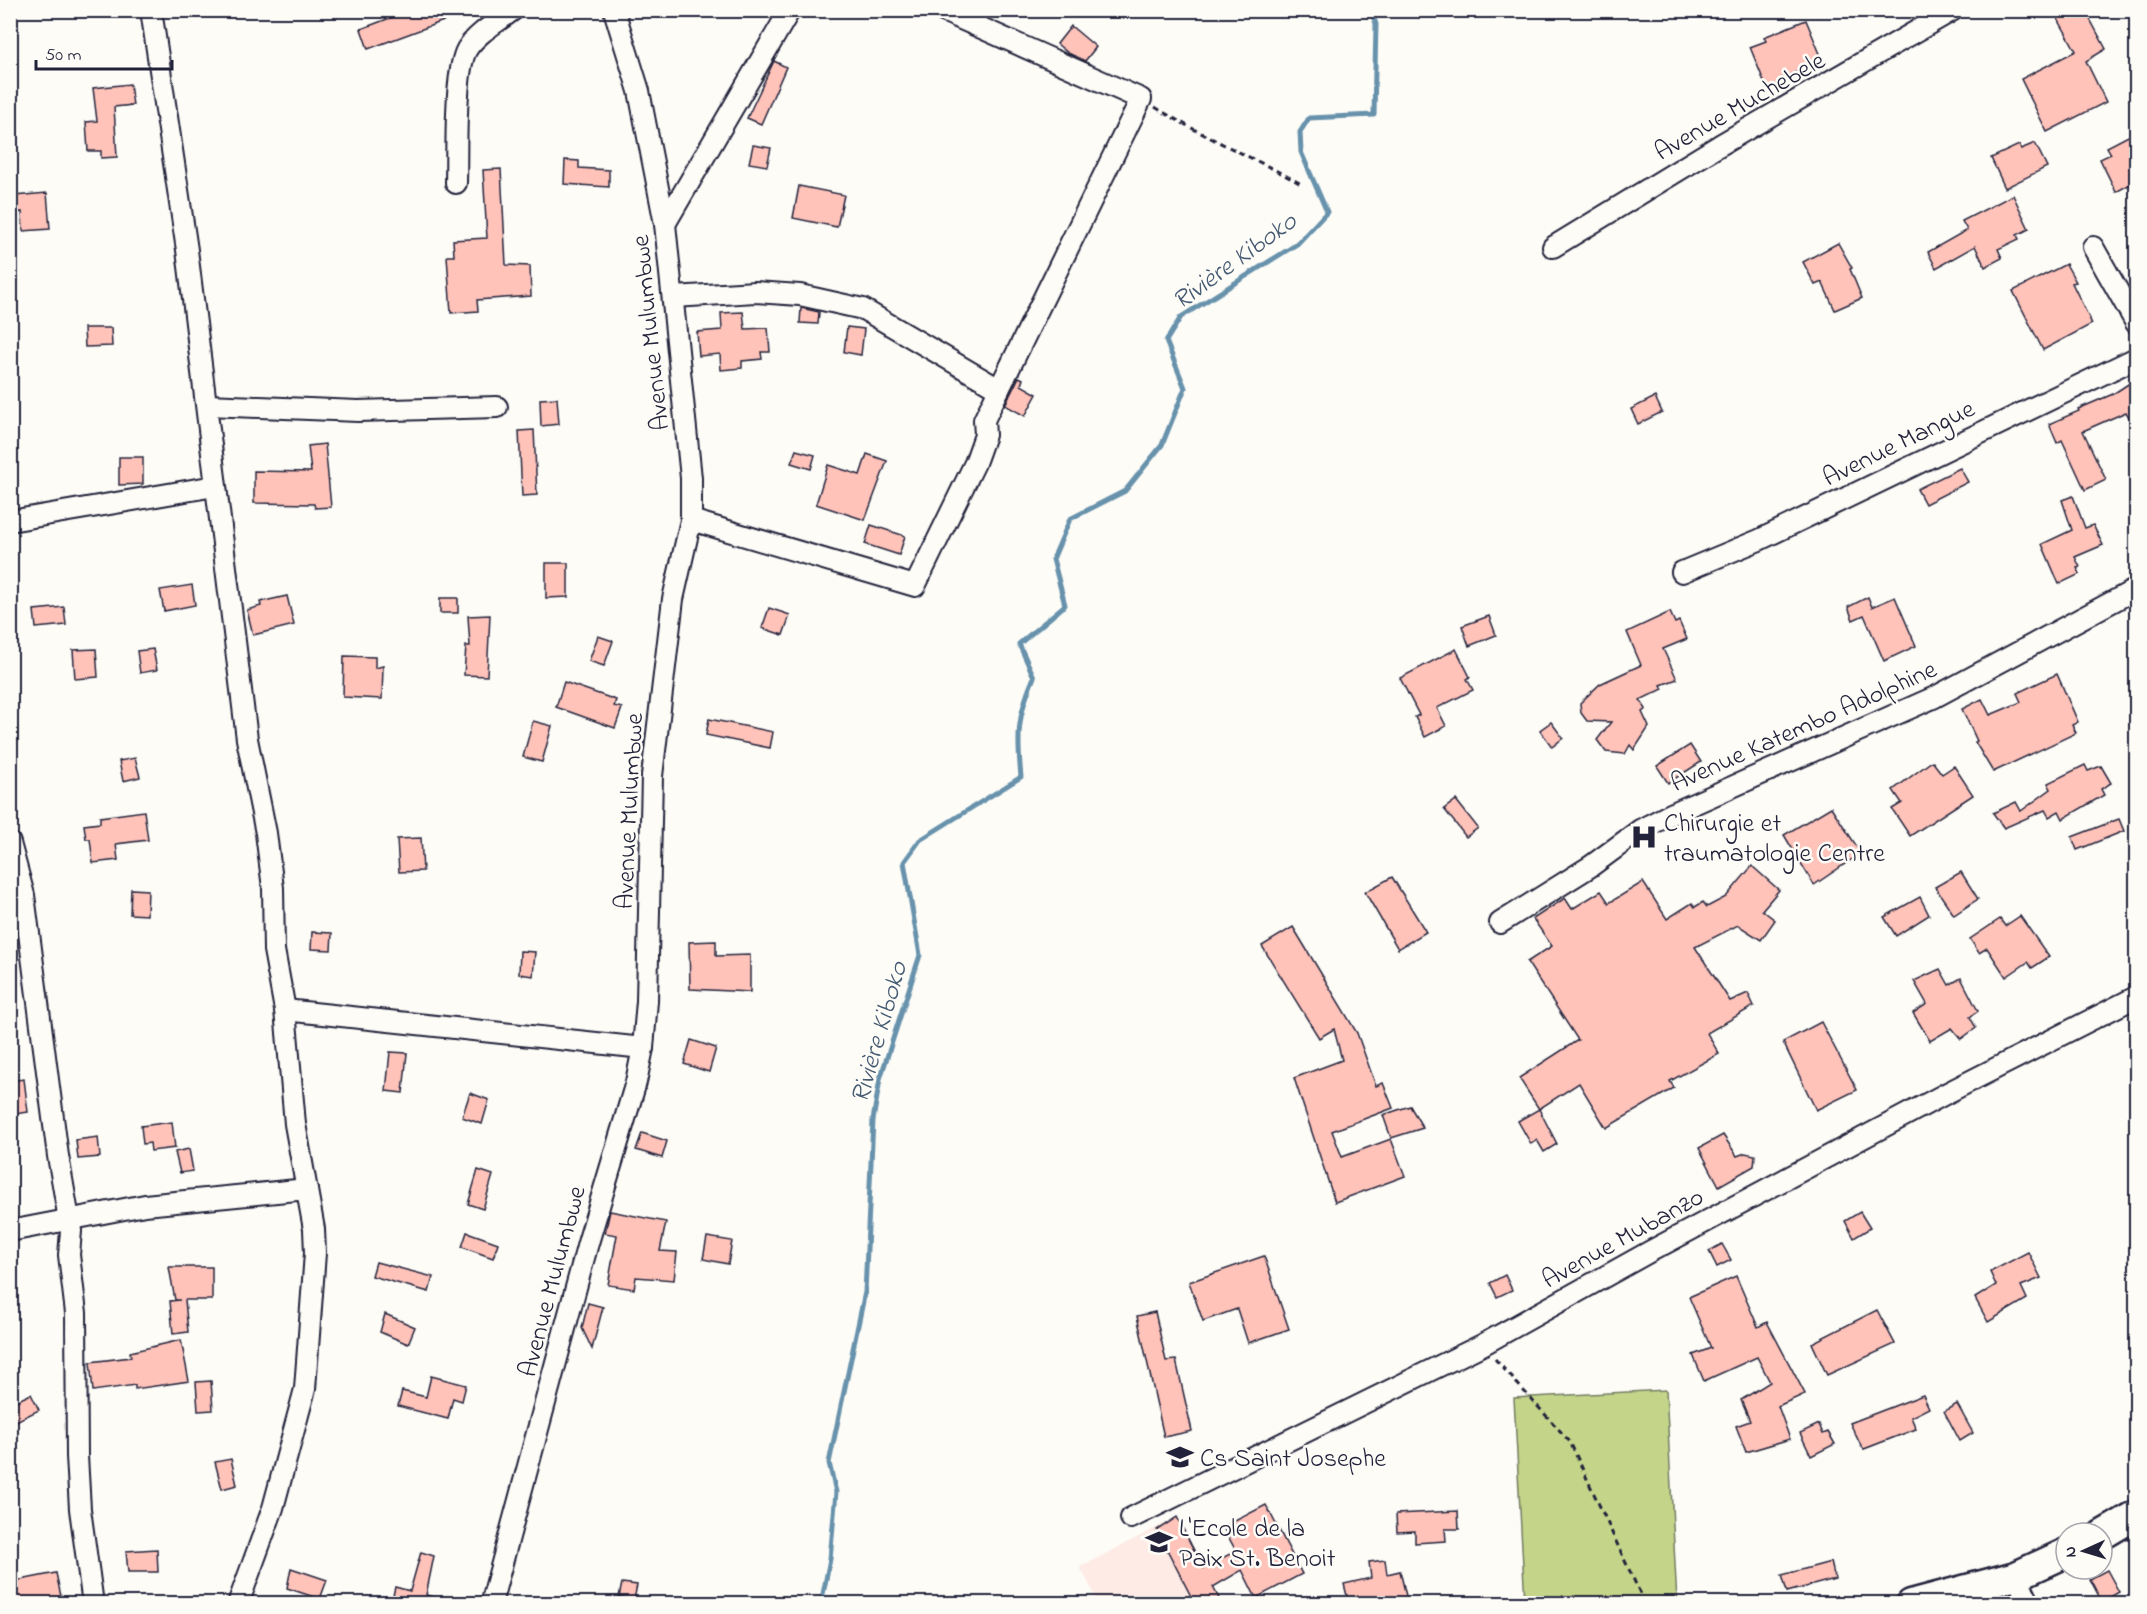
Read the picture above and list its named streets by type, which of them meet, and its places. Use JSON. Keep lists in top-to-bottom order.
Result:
{
  "streets": {
    "street": [
      "Avenue Muchebele",
      "Avenue Mulumbwe",
      "Avenue Mangue",
      "Avenue Katembo Adolphine",
      "Avenue Mubanzo"
    ]
  },
  "water": ["Rivière Kiboko"],
  "places": {
    "hospital": ["Chirurgie et traumatologie Centre"],
    "school or university": ["Cs Saint Josephe", "L'Ecole de la Paix St. Benoit"]
  },
  "scale_bar": "50 m",
  "north": "left"
}
